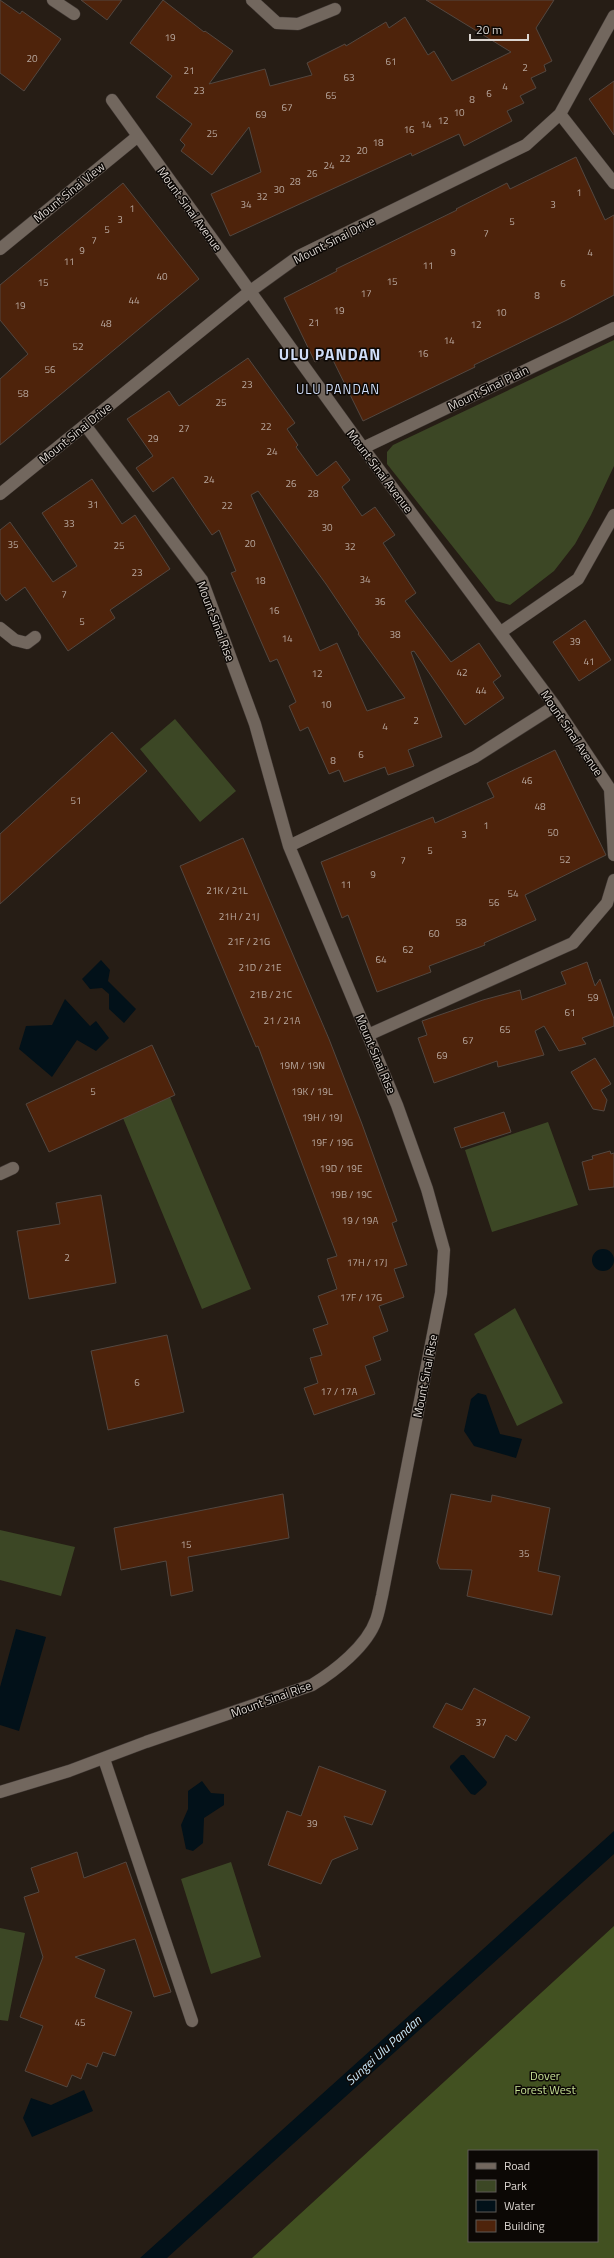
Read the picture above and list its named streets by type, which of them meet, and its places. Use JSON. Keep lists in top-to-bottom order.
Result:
{
  "streets": {
    "street": [
      "Mount Sinai View",
      "Mount Sinai Avenue",
      "Mount Sinai Drive",
      "Mount Sinai Plain",
      "Mount Sinai Rise"
    ]
  },
  "crossings": [
    ["Mount Sinai View", "Mount Sinai Avenue"],
    ["Mount Sinai Avenue", "Mount Sinai Drive"],
    ["Mount Sinai Avenue", "Mount Sinai Plain"],
    ["Mount Sinai Drive", "Mount Sinai Rise"]
  ],
  "districts": ["ULU PANDAN", "ULU PANDAN"],
  "water": ["Sungei Ulu Pandan"],
  "parks": ["Dover Forest West"],
  "house_numbers": [
    "19",
    "20",
    "61",
    "2",
    "21",
    "63",
    "4",
    "23",
    "6",
    "65",
    "8",
    "67",
    "10",
    "69",
    "12",
    "14",
    "16",
    "25",
    "18",
    "20",
    "22",
    "24",
    "26",
    "28",
    "30",
    "1",
    "32",
    "34",
    "3",
    "1",
    "3",
    "5",
    "5",
    "7",
    "7",
    "9",
    "9",
    "4",
    "11",
    "11",
    "40",
    "15",
    "15",
    "6",
    "17",
    "8",
    "44",
    "19",
    "19",
    "10",
    "21",
    "48",
    "12",
    "14",
    "52",
    "16",
    "56",
    "23",
    "58",
    "25",
    "22",
    "27",
    "29",
    "24",
    "24",
    "26",
    "28",
    "31",
    "22",
    "33",
    "30",
    "20",
    "35",
    "25",
    "32",
    "23",
    "34",
    "18",
    "7",
    "36",
    "16",
    "5",
    "38",
    "14",
    "39",
    "41",
    "42",
    "12",
    "44",
    "10",
    "2",
    "4",
    "6",
    "8",
    "46",
    "51",
    "48",
    "1",
    "50",
    "3",
    "5",
    "52",
    "7",
    "9",
    "11",
    "21K / 21L",
    "54",
    "56",
    "21H / 21J",
    "58",
    "60",
    "21F / 21G",
    "62",
    "64",
    "21D / 21E",
    "21B / 21C",
    "59",
    "61",
    "21 / 21A",
    "65",
    "67",
    "69",
    "19M / 19N",
    "5",
    "19K / 19L",
    "19H / 19J",
    "19F / 19G",
    "19D / 19E",
    "19B / 19C",
    "19 / 19A",
    "2",
    "17H / 17J",
    "17F / 17G",
    "6",
    "17 / 17A",
    "15",
    "35",
    "37",
    "39",
    "45"
  ],
  "legend": [
    "Road",
    "Park",
    "Water",
    "Building"
  ],
  "scale_bar": "20 m"
}
